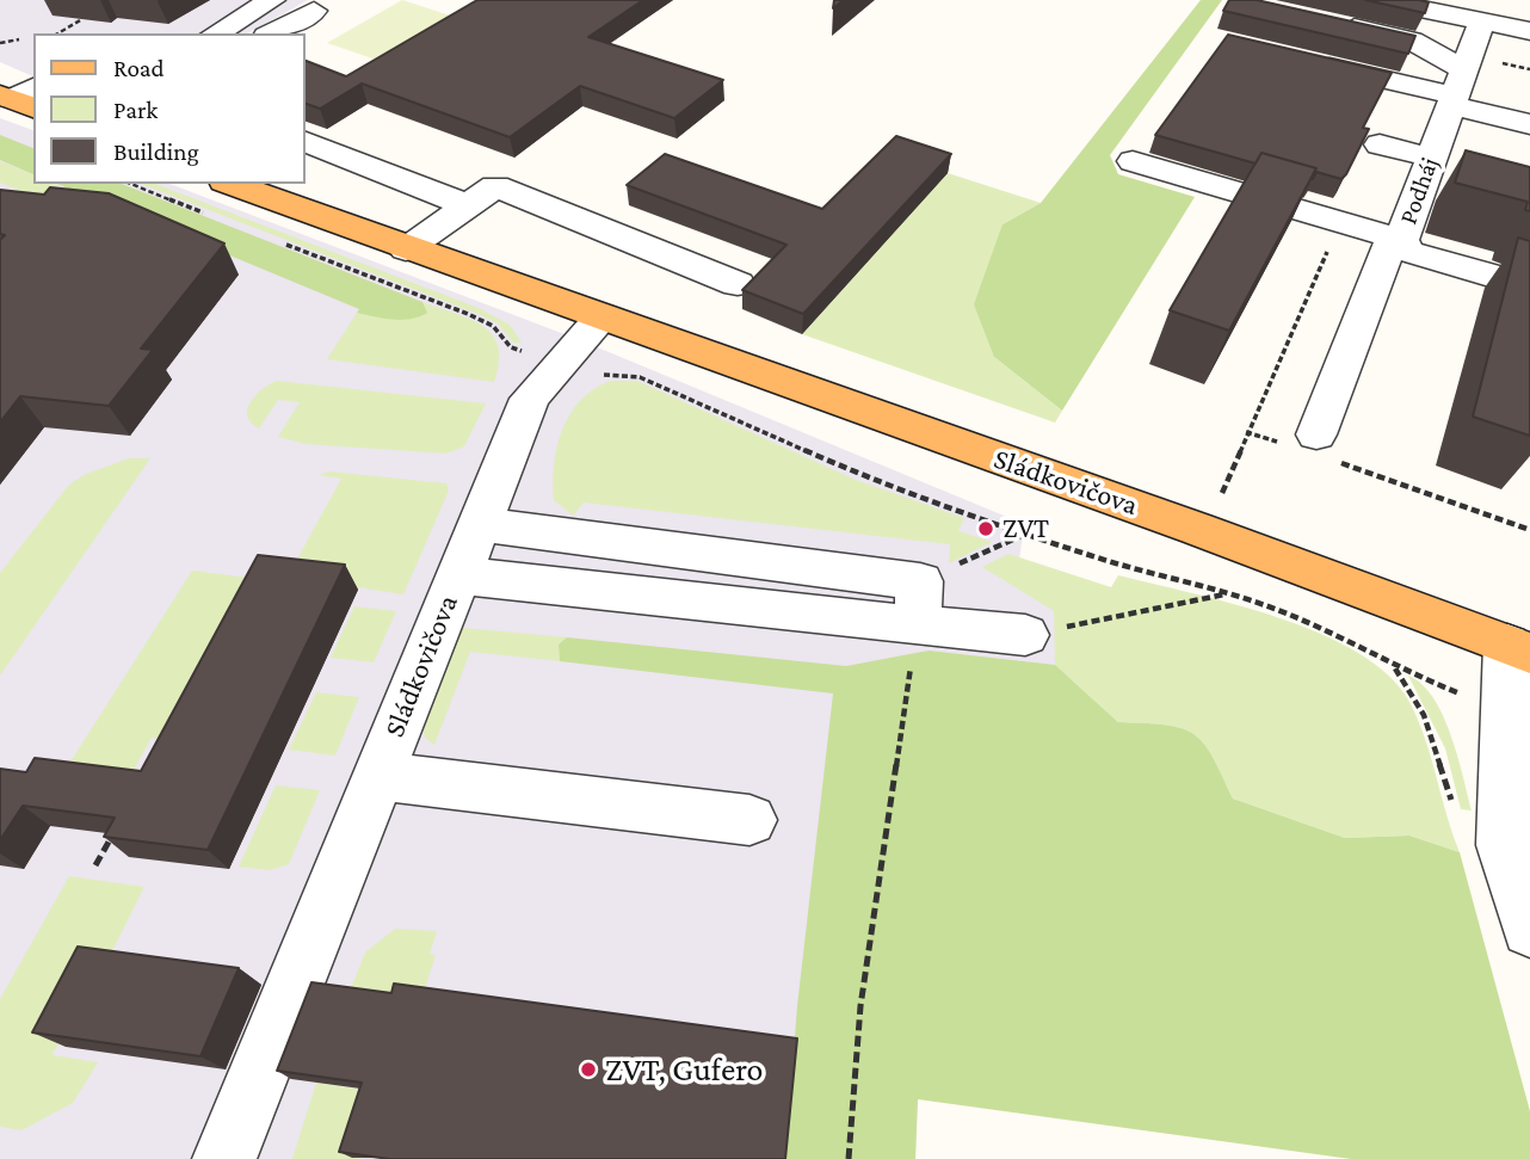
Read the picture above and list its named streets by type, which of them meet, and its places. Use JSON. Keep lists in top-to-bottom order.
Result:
{
  "streets": {
    "main road": ["Sládkovičova"],
    "street": ["Podháj"]
  },
  "places": ["ZVT", "ZVT, Gufero"],
  "legend": ["Road", "Park", "Building"]
}
